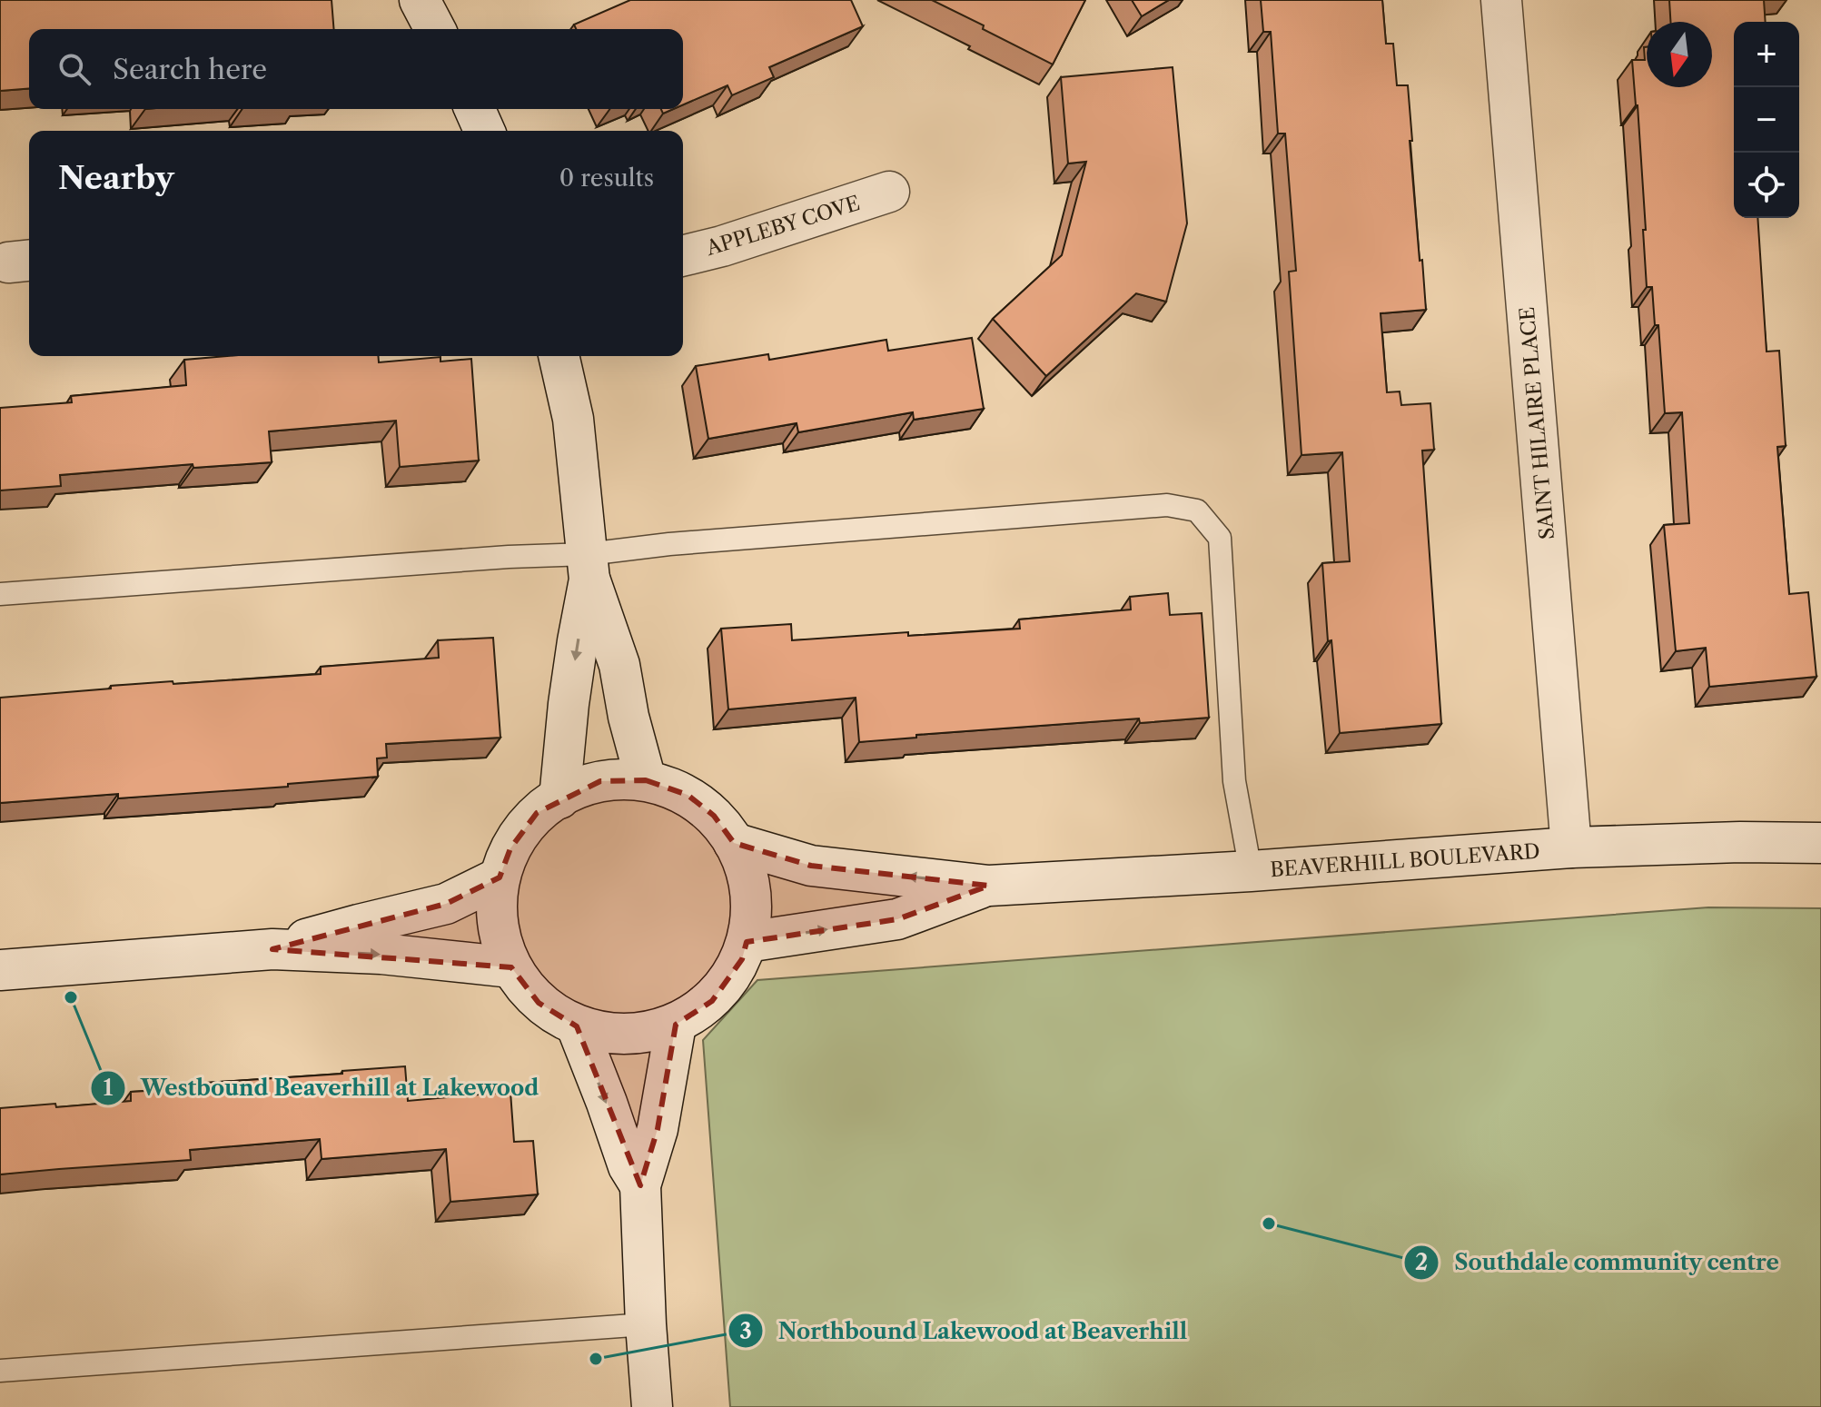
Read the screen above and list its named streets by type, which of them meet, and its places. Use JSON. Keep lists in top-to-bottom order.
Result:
{
  "streets": {
    "street": ["APPLEBY COVE", "SAINT HILAIRE PLACE", "BEAVERHILL BOULEVARD"]
  },
  "crossings": [
    ["SAINT HILAIRE PLACE", "BEAVERHILL BOULEVARD"]
  ],
  "places": ["Westbound Beaverhill at Lakewood", "Southdale community centre", "Northbound Lakewood at Beaverhill"],
  "north": "bottom",
  "page": {
    "map_buttons": ["+", "−"],
    "search": "Search here",
    "heading": ["Nearby", "0 results"]
  }
}
